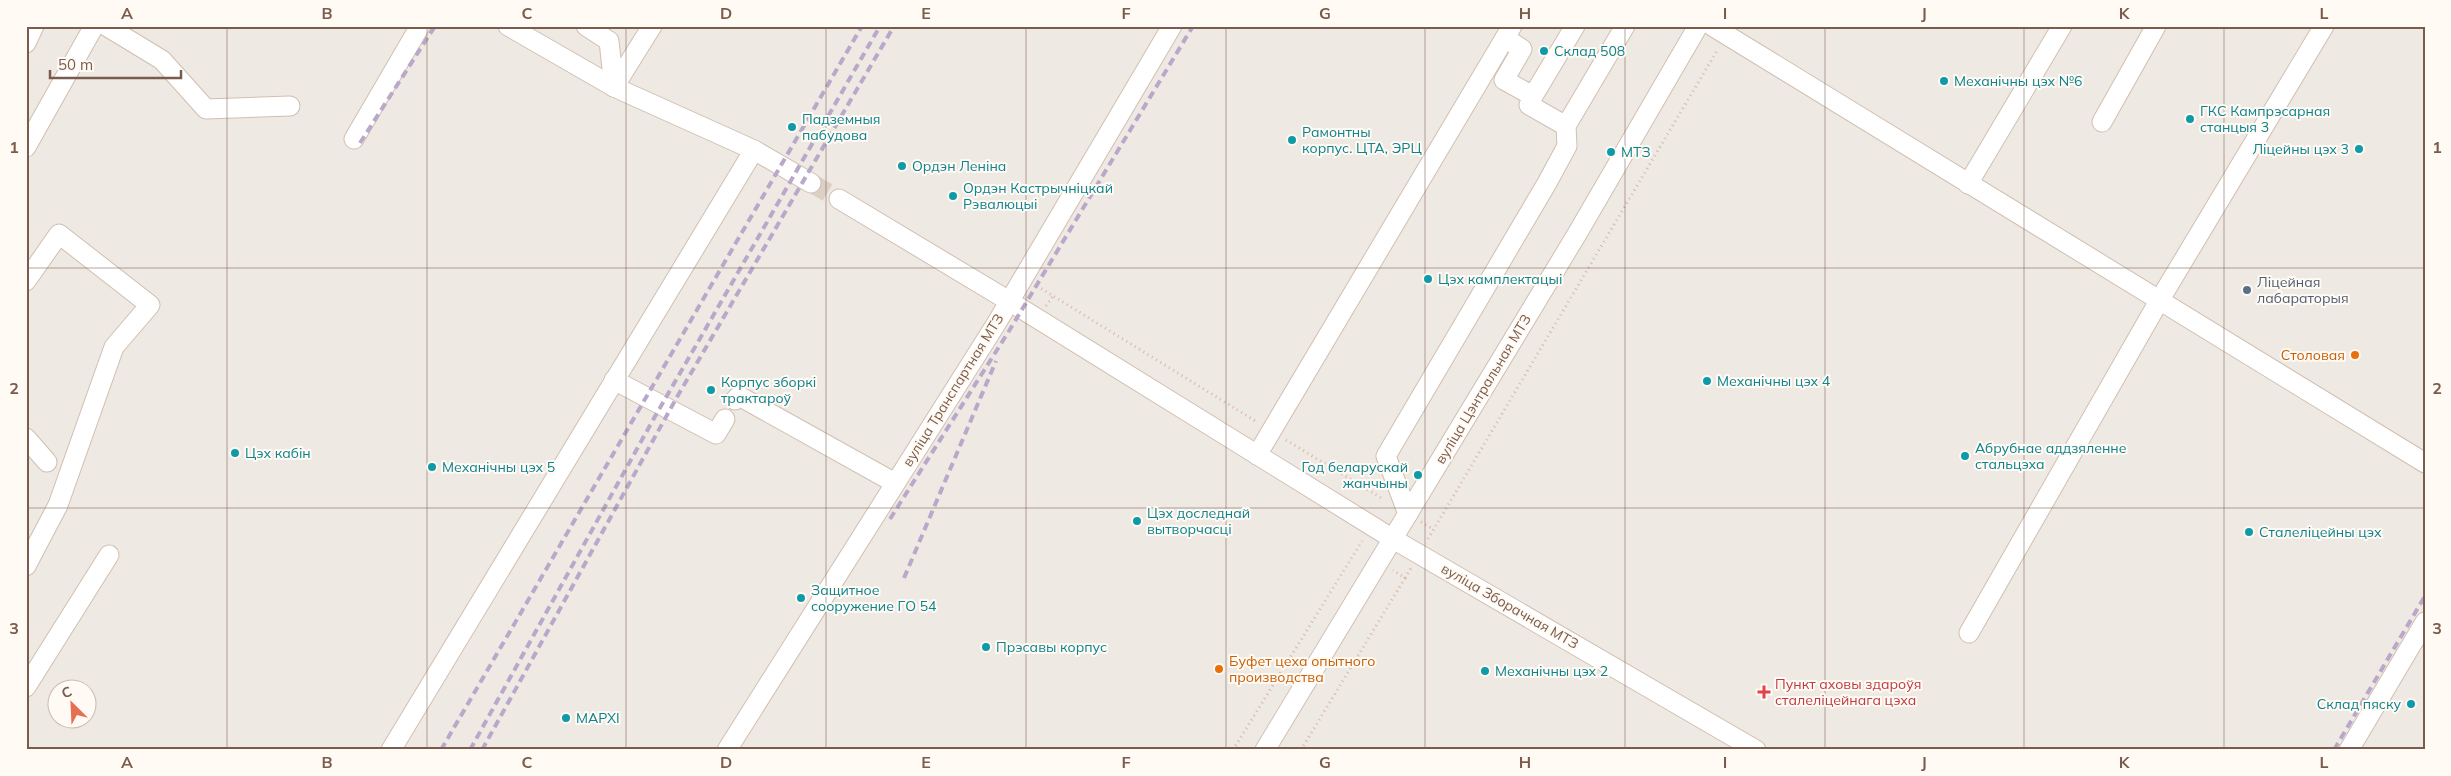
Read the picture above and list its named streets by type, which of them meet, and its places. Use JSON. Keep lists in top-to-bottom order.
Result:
{
  "streets": {
    "lane": ["вуліца Цэнтральная МТЗ", "вуліца Транспартная МТЗ", "вуліца Зборачная МТЗ"]
  },
  "crossings": [
    ["вуліца Цэнтральная МТЗ", "вуліца Зборачная МТЗ"],
    ["вуліца Транспартная МТЗ", "вуліца Зборачная МТЗ"]
  ],
  "places": {
    "other": [
      "Склад 508",
      "Механічны цэх №6",
      "ГКС Кампрэсарная станцыя 3",
      "Падземныя пабудова",
      "Рамонтны корпус. ЦТА, ЭРЦ",
      "Ліцейны цэх 3",
      "МТЗ",
      "Ордэн Леніна",
      "Ордэн Кастрычніцкай Рэвалюцыі",
      "Цэх камплектацыі",
      "Ліцейная лабараторыя",
      "Столовая",
      "Механічны цэх 4",
      "Корпус зборкі трактароў",
      "Цэх кабін",
      "Абрубнае аддзяленне стальцэха",
      "Механічны цэх 5",
      "Год беларускай жанчыны",
      "Цэх доследнай вытворчасці",
      "Сталеліцейны цэх",
      "Защитное сооружение ГО 54",
      "Прэсавы корпус",
      "Буфет цеха опытного производства",
      "Механічны цэх 2",
      "Склад пяску",
      "МАРХІ"
    ],
    "health": ["Пункт аховы здароўя сталеліцейнага цэха"]
  },
  "scale_bar": "50 m",
  "north": "top left",
  "grid": {
    "columns": [
      "A",
      "B",
      "C",
      "D",
      "E",
      "F",
      "G",
      "H",
      "I",
      "J",
      "K",
      "L"
    ],
    "rows": ["1", "2", "3"]
  }
}
